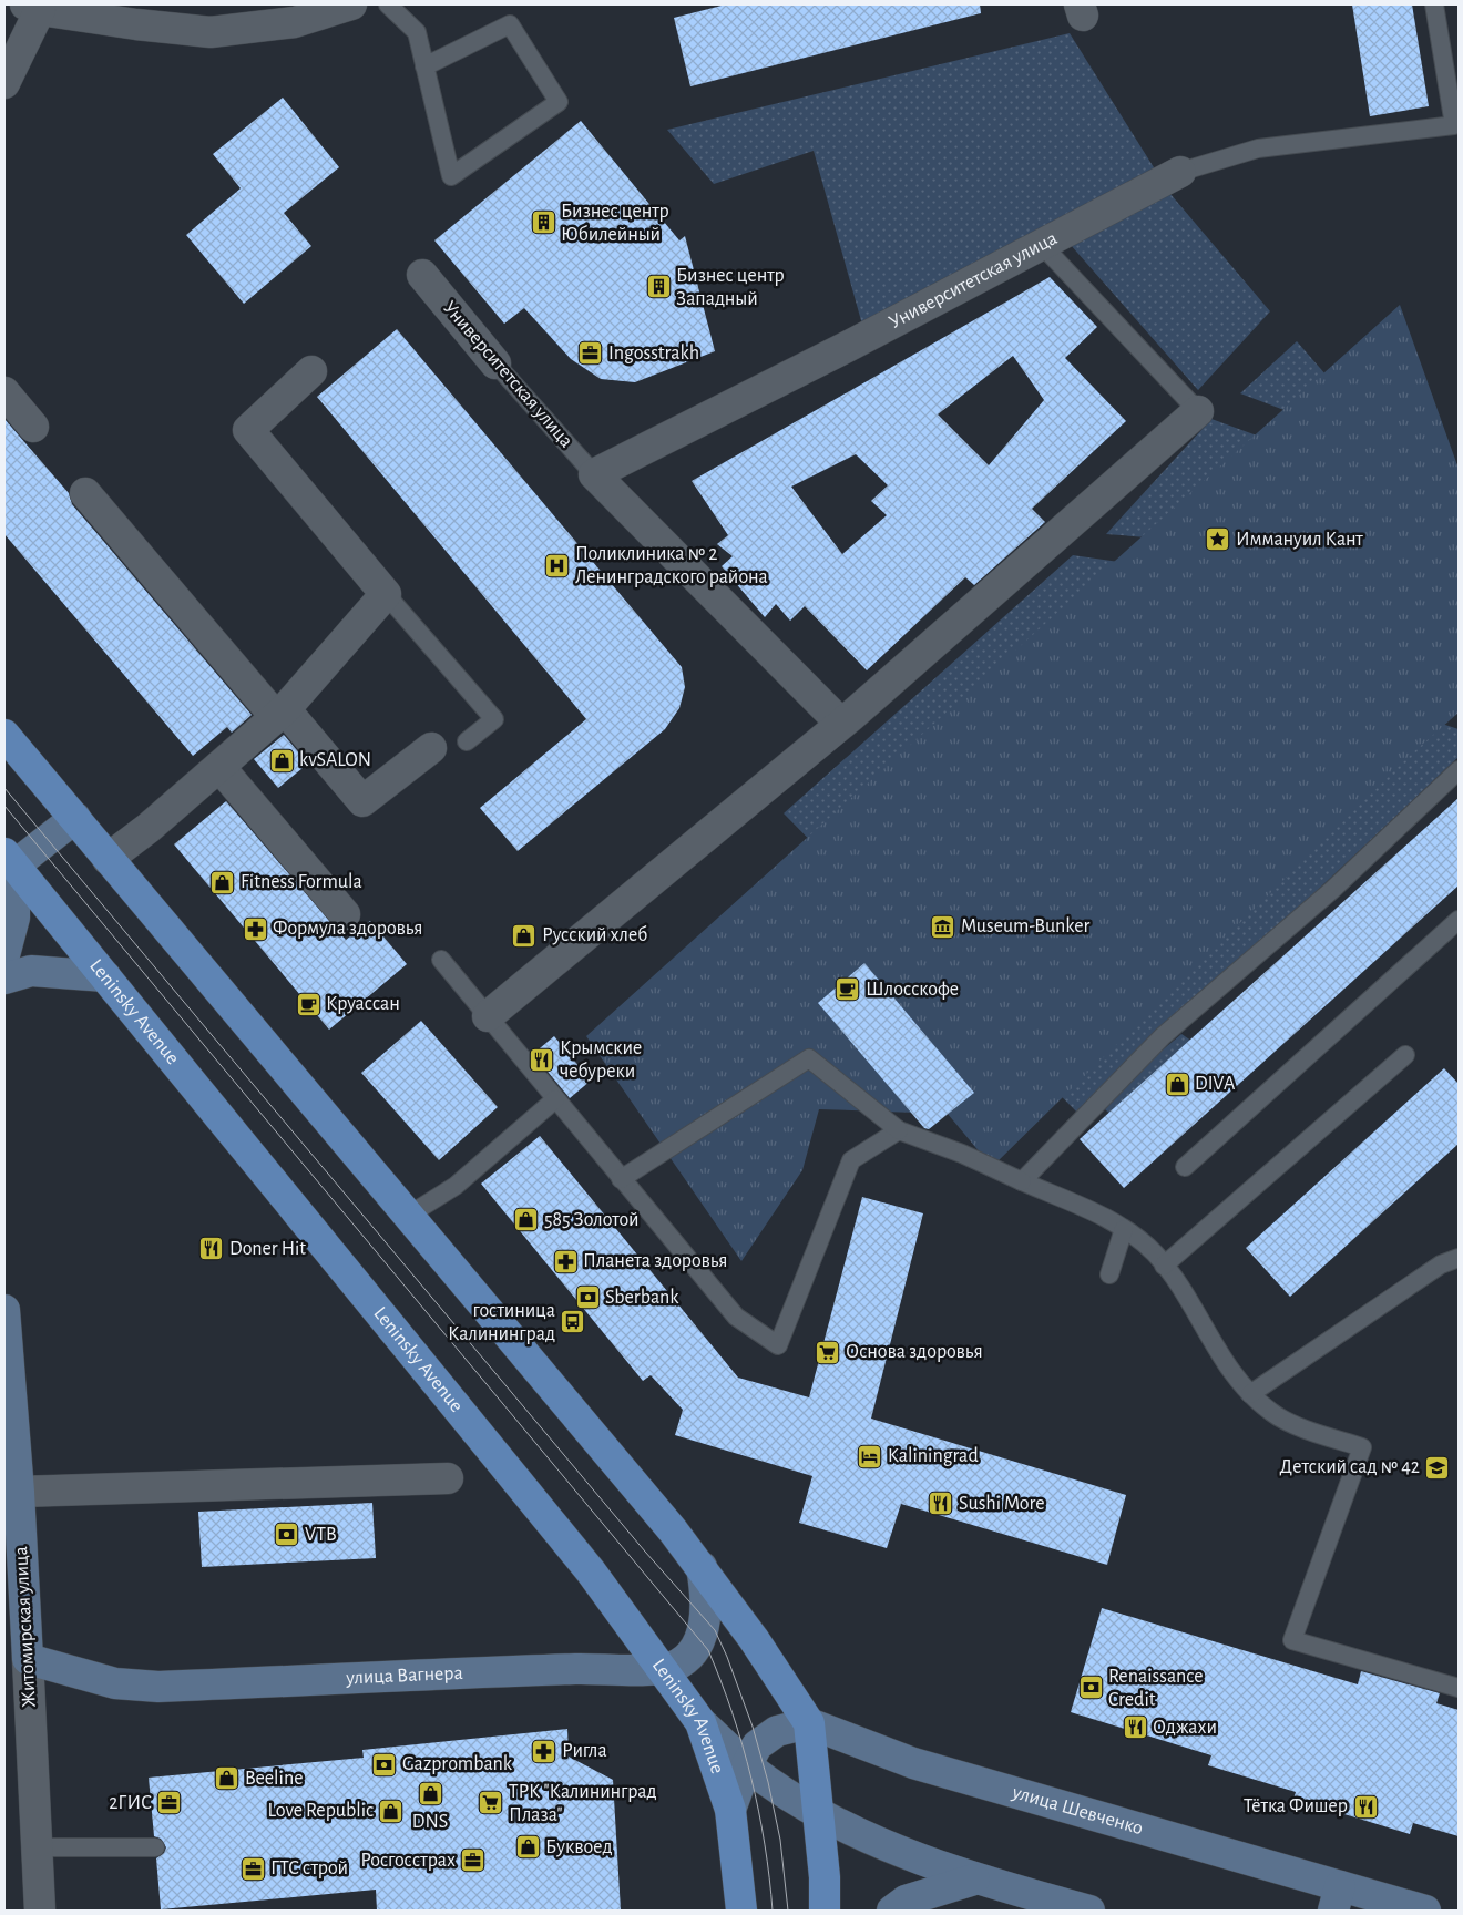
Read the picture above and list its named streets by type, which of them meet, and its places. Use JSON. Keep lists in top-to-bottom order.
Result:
{
  "streets": {
    "main road": ["Leninsky Avenue"],
    "street": [
      "Университетская улица",
      "Житомирская улица",
      "улица Вагнера",
      "улица Шевченко"
    ]
  },
  "crossings": [
    ["Leninsky Avenue", "улица Вагнера"],
    ["Житомирская улица", "улица Вагнера"]
  ],
  "places": {
    "building": ["Бизнес центр Юбилейный", "Бизнес центр Западный"],
    "office": [
      "Ingosstrakh",
      "2ГИС",
      "Росгосстрах",
      "ГТС строй"
    ],
    "place": ["Иммануил Кант"],
    "hospital": ["Поликлиника № 2 Ленинградского района"],
    "shop": [
      "kvSALON",
      "Fitness Formula",
      "Русский хлеб",
      "DIVA",
      "585 Золотой",
      "Beeline",
      "DNS",
      "Love Republic",
      "Буквоед"
    ],
    "museum": ["Museum-Bunker"],
    "pharmacy": ["Формула здоровья", "Планета здоровья", "Ригла"],
    "cafe": ["Шлосскофе", "Круассан"],
    "restaurant": [
      "Крымские чебуреки",
      "Doner Hit",
      "Sushi More",
      "Оджахи",
      "Тётка Фишер"
    ],
    "bank": [
      "Sberbank",
      "VTB",
      "Renaissance Credit",
      "Gazprombank"
    ],
    "bus stop": ["гостиница Калининград"],
    "supermarket": ["Основа здоровья", "ТРК \"Калининград Плаза\""],
    "hotel": ["Kaliningrad"],
    "school or university": ["Детский сад № 42"]
  }
}
